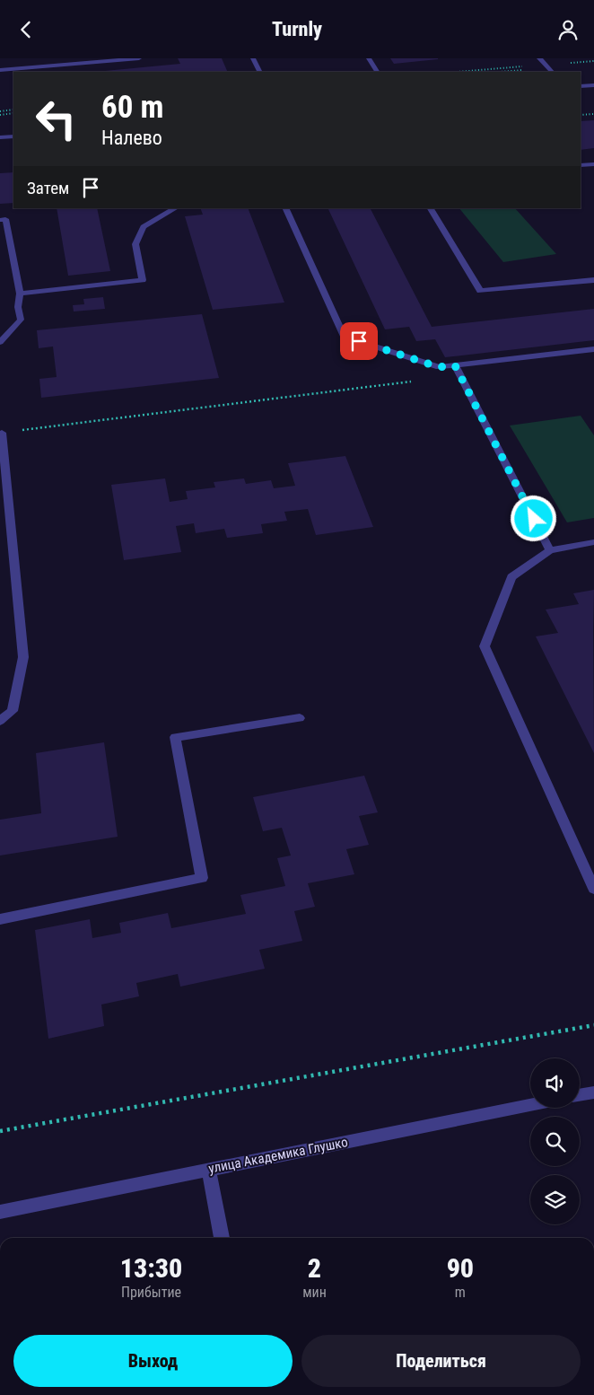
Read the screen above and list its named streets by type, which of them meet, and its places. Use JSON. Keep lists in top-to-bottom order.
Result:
{
  "streets": {
    "street": ["улица Академика Глушко"]
  },
  "page": {
    "header": "Turnly",
    "turn": ["60 m", "Налево"],
    "then": "Затем",
    "eta": [
      "13:30",
      "Прибытие",
      "2",
      "мин",
      "90",
      "m"
    ],
    "buttons": ["Выход", "Поделиться"]
  }
}
